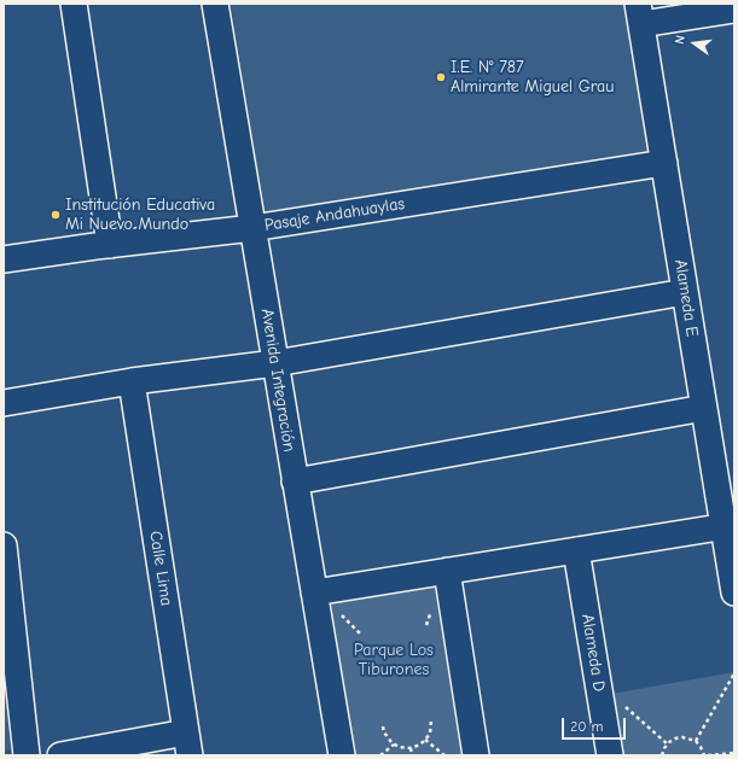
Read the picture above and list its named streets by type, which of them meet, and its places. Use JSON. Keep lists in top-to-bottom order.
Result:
{
  "streets": {
    "street": [
      "Pasaje Andahuaylas",
      "Alameda E",
      "Avenida Integración",
      "Calle Lima",
      "Alameda D"
    ]
  },
  "crossings": [
    ["Pasaje Andahuaylas", "Alameda E"],
    ["Pasaje Andahuaylas", "Avenida Integración"]
  ],
  "parks": ["Parque Los Tiburones"],
  "places": ["I.E. N° 787 Almirante Miguel Grau", "Institución Educativa Mi Nuevo Mundo"],
  "scale_bar": "20 m",
  "north": "left"
}
